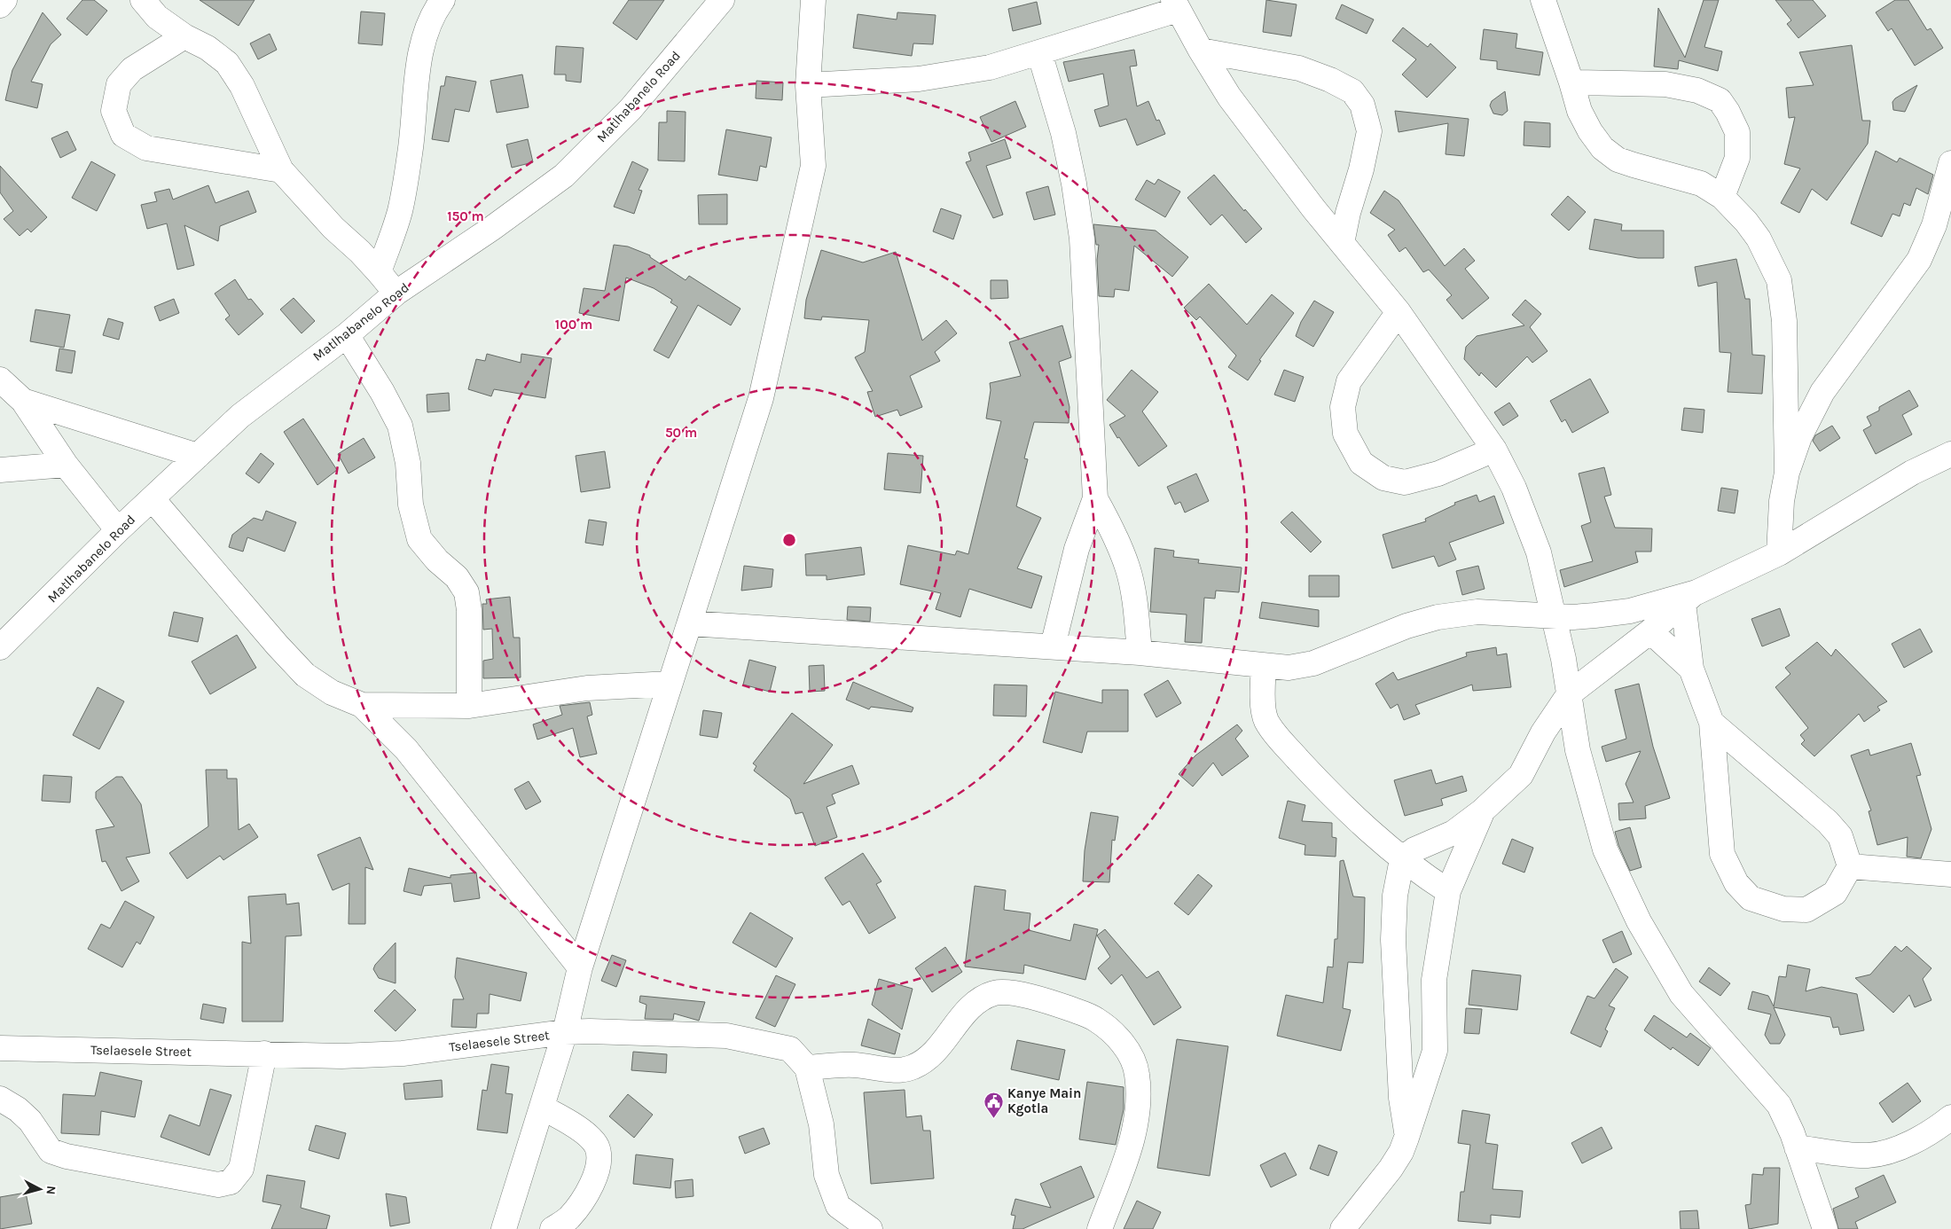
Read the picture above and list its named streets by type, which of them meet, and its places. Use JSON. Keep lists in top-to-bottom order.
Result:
{
  "streets": {
    "street": ["Matlhabanelo Road", "Tselaesele Street"]
  },
  "places": {
    "public building": ["Kanye Main Kgotla"]
  },
  "north": "right",
  "rings": ["150 m", "100 m", "50 m"]
}
